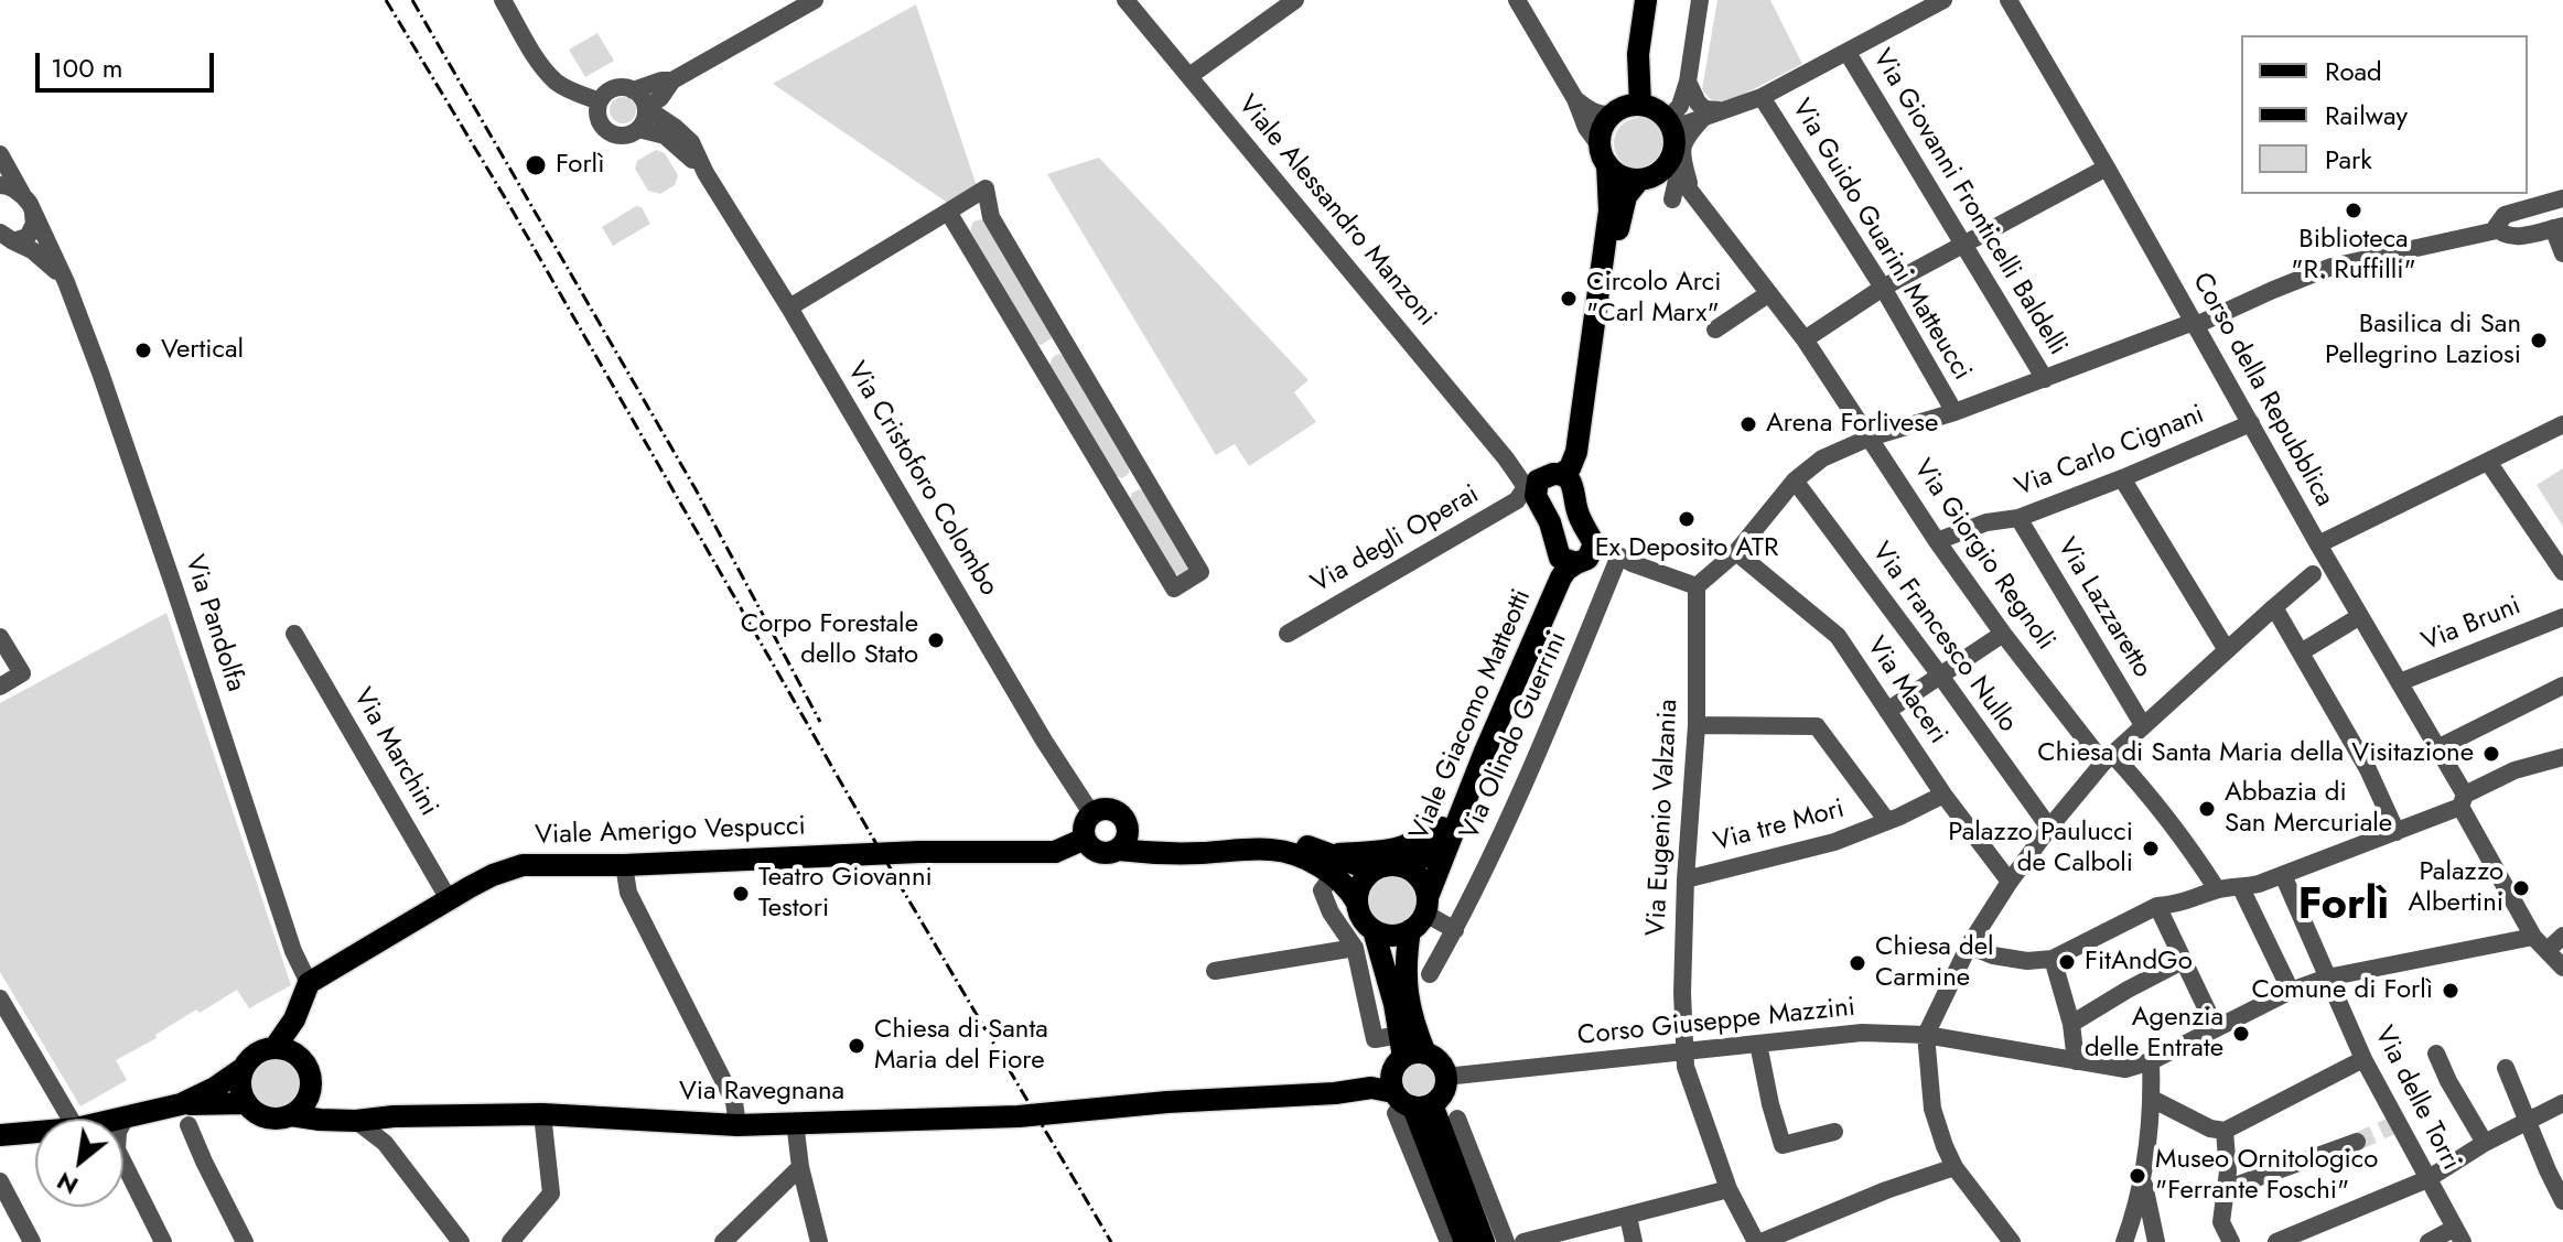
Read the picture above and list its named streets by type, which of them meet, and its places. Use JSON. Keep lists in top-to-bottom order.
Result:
{
  "streets": {
    "main road": ["Viale Giacomo Matteotti", "Viale Amerigo Vespucci", "Via Ravegnana"],
    "street": [
      "Via Giovanni Fronticelli Baldelli",
      "Viale Alessandro Manzoni",
      "Via Guido Guarini Matteucci",
      "Corso della Repubblica",
      "Via Carlo Cignani",
      "Via Cristoforo Colombo",
      "Via degli Operai",
      "Via Giorgio Regnoli",
      "Via Lazzaretto",
      "Via Pandolfa",
      "Via Bruni",
      "Via Francesco Nullo",
      "Via Maceri",
      "Via Olindo Guerrini",
      "Via Marchini",
      "Via Eugenio Valzania",
      "Via tre Mori",
      "Corso Giuseppe Mazzini",
      "Via delle Torri"
    ]
  },
  "crossings": [
    ["Viale Alessandro Manzoni", "Via degli Operai"],
    ["Corso della Repubblica", "Via Carlo Cignani"],
    ["Corso della Repubblica", "Via Bruni"],
    ["Corso della Repubblica", "Corso Giuseppe Mazzini"],
    ["Via Carlo Cignani", "Via Giorgio Regnoli"],
    ["Via Carlo Cignani", "Via Lazzaretto"],
    ["Via Cristoforo Colombo", "Viale Amerigo Vespucci"],
    ["Via Pandolfa", "Viale Amerigo Vespucci"],
    ["Via Maceri", "Via tre Mori"],
    ["Viale Giacomo Matteotti", "Corso Giuseppe Mazzini"],
    ["Viale Giacomo Matteotti", "Via Ravegnana"],
    ["Via Marchini", "Viale Amerigo Vespucci"],
    ["Via Eugenio Valzania", "Via tre Mori"],
    ["Via Eugenio Valzania", "Corso Giuseppe Mazzini"],
    ["Corso Giuseppe Mazzini", "Via Ravegnana"],
    ["Corso Giuseppe Mazzini", "Via delle Torri"]
  ],
  "districts": ["Forlì"],
  "places": [
    "Forlì",
    "Biblioteca \"R. Ruffilli\"",
    "Circolo Arci \"Carl Marx\"",
    "Basilica di San Pellegrino Laziosi",
    "Vertical",
    "Arena Forlivese",
    "Ex Deposito ATR",
    "Corpo Forestale dello Stato",
    "Chiesa di Santa Maria della Visitazione",
    "Abbazia di San Mercuriale",
    "Palazzo Paulucci de Calboli",
    "Palazzo Albertini",
    "Teatro Giovanni Testori",
    "FitAndGo",
    "Chiesa del Carmine",
    "Comune di Forlì",
    "Agenzia delle Entrate",
    "Chiesa di Santa Maria del Fiore",
    "Museo Ornitologico \"Ferrante Foschi\""
  ],
  "legend": ["Road", "Railway", "Park"],
  "scale_bar": "100 m",
  "north": "bottom left"
}
